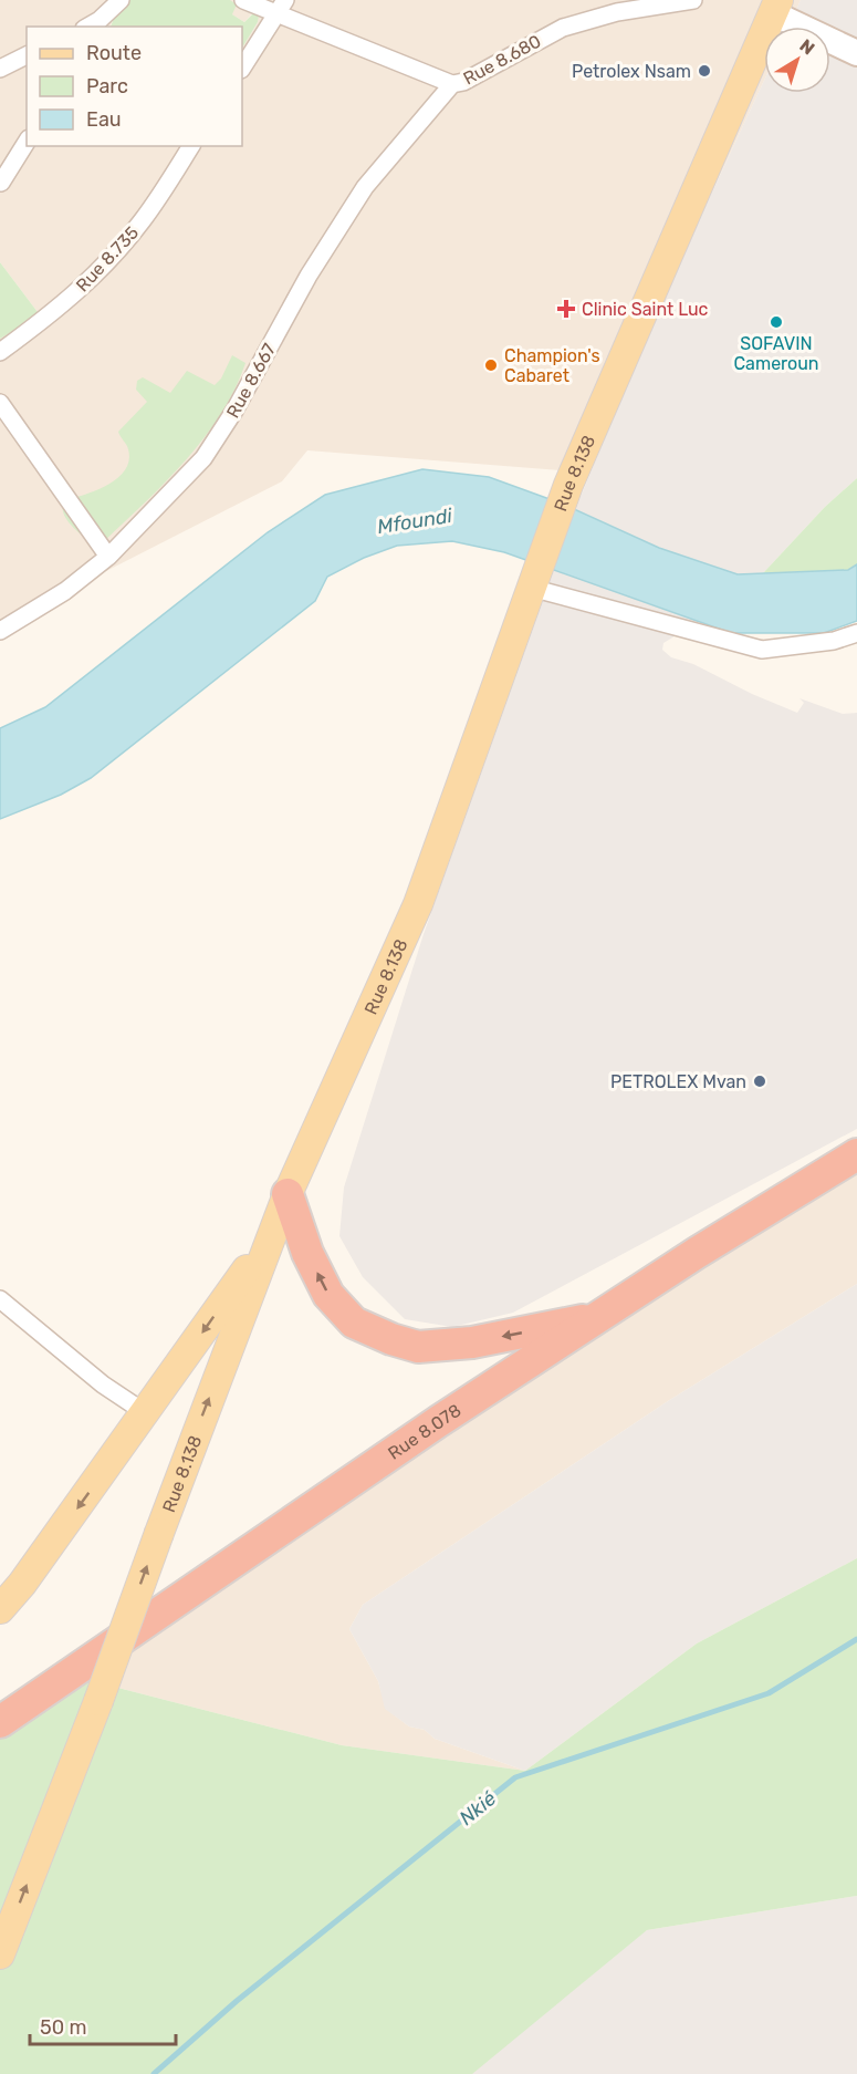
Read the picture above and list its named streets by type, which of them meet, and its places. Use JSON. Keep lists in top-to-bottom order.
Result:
{
  "streets": {
    "highway": ["Rue 8.078"],
    "main road": ["Rue 8.138"],
    "street": ["Rue 8.680", "Rue 8.735", "Rue 8.667"]
  },
  "crossings": [
    ["Rue 8.680", "Rue 8.667"]
  ],
  "water": ["Mfoundi", "Nkié"],
  "places": {
    "other": [
      "Petrolex Nsam",
      "SOFAVIN Cameroun",
      "Champion's Cabaret",
      "PETROLEX Mvan"
    ],
    "health": ["Clinic Saint Luc"]
  },
  "legend": ["Route", "Parc", "Eau"],
  "scale_bar": "50 m",
  "north": "top right"
}
